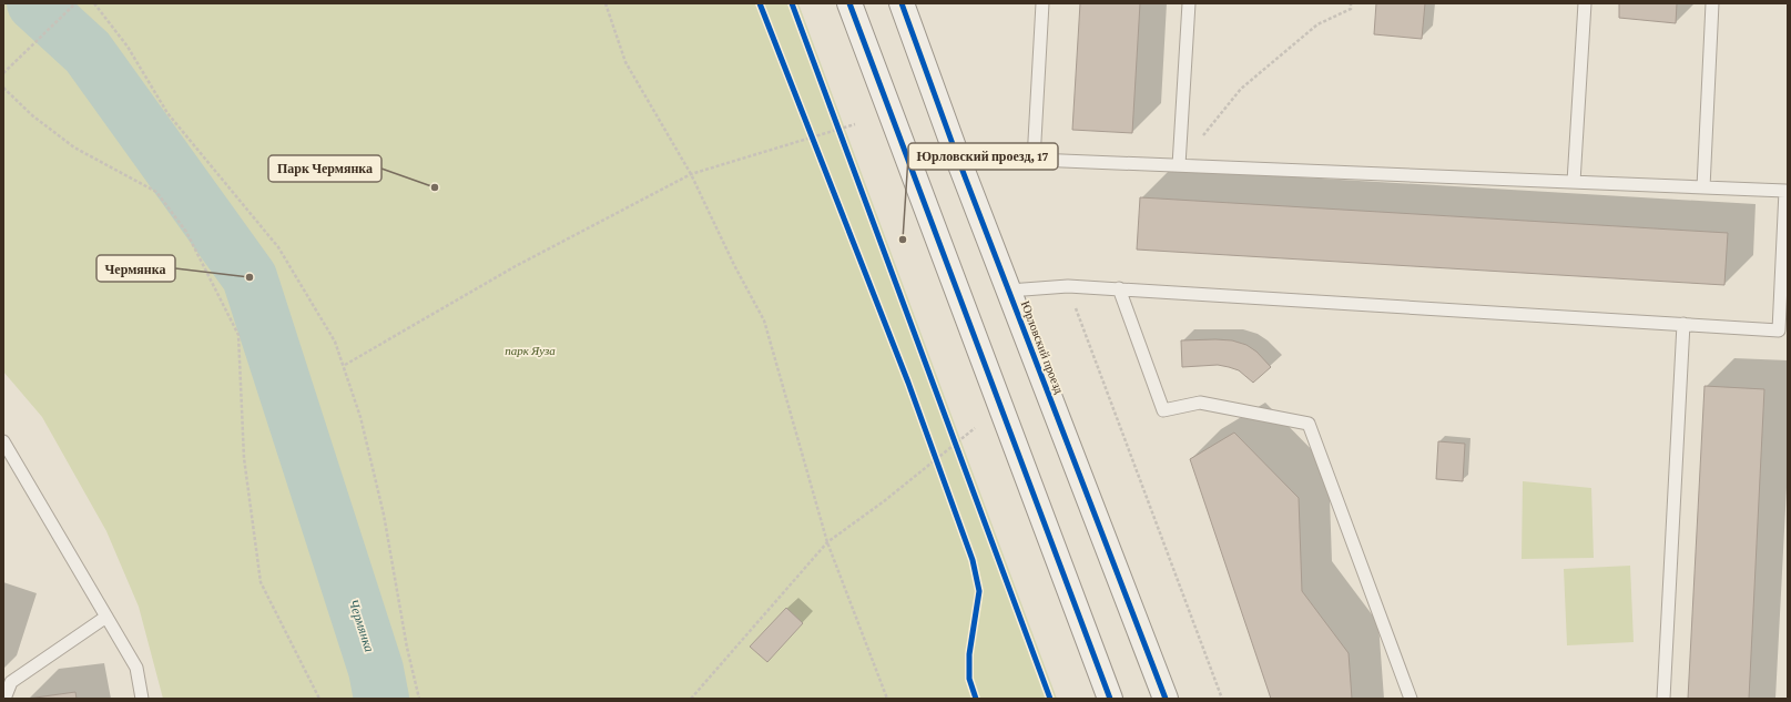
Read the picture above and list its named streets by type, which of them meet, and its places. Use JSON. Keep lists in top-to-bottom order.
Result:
{
  "streets": {
    "main road": ["Юрловский проезд"]
  },
  "water": ["Чермянка"],
  "parks": ["парк Яуза"],
  "places": ["Парк Чермянка", "Юрловский проезд, 17", "Чермянка"]
}
